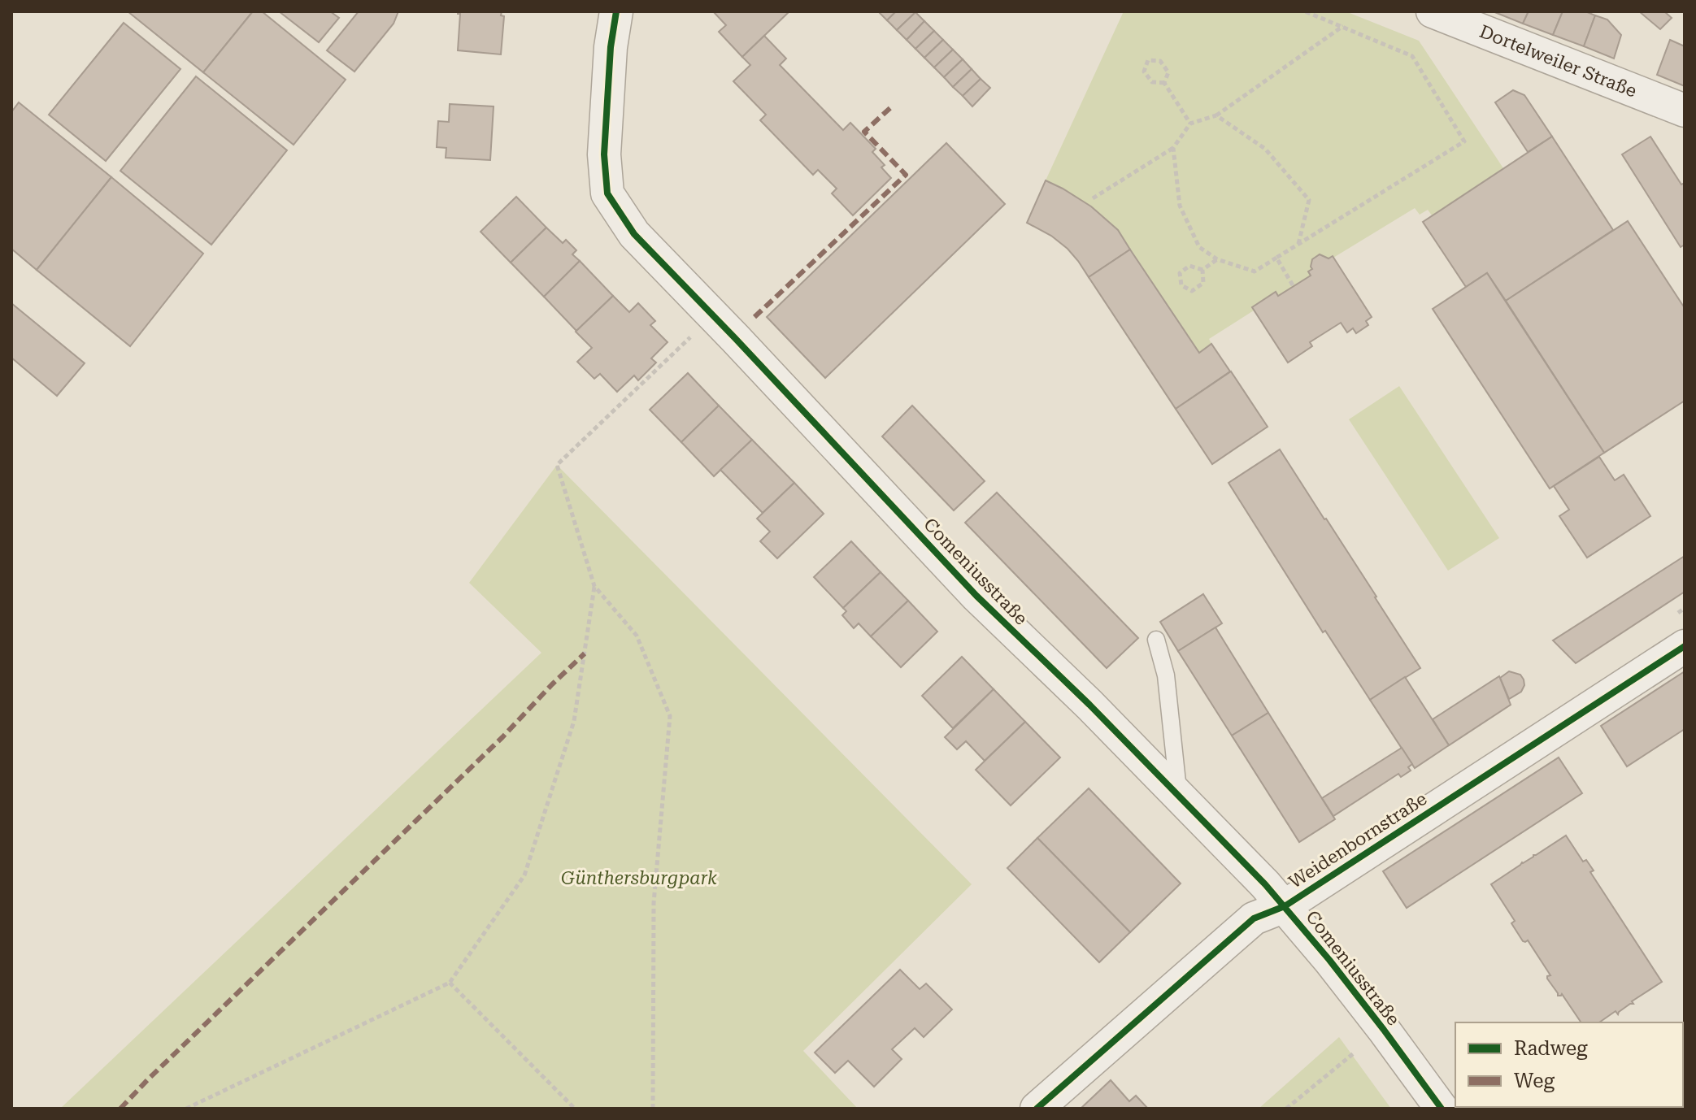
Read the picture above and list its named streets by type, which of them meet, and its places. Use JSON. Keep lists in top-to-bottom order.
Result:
{
  "streets": {
    "street": ["Dortelweiler Straße", "Comeniusstraße", "Weidenbornstraße"]
  },
  "crossings": [
    ["Comeniusstraße", "Weidenbornstraße"]
  ],
  "parks": ["Günthersburgpark"],
  "legend": ["Radweg", "Weg"]
}
